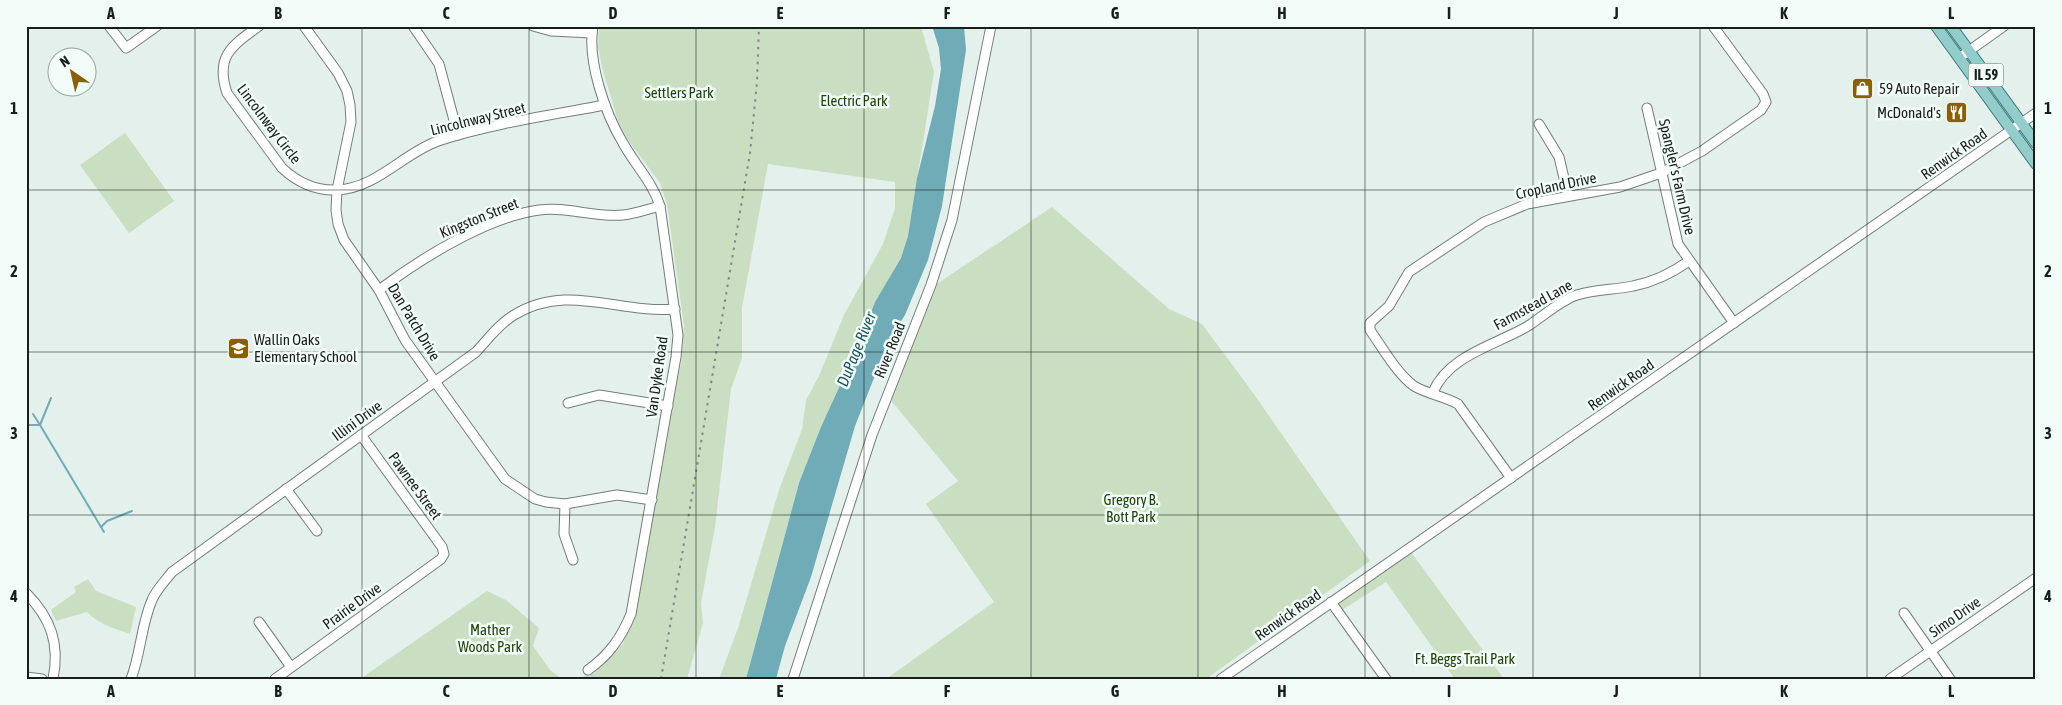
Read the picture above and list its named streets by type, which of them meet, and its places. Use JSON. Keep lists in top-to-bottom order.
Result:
{
  "streets": {
    "main road": ["IL 59"],
    "street": [
      "Lincolnway Street",
      "Lincolnway Circle",
      "Renwick Road",
      "Spangler's Farm Drive",
      "Cropland Drive",
      "Kingston Street",
      "Farmstead Lane",
      "Dan Patch Drive",
      "River Road",
      "Van Dyke Road",
      "Illini Drive",
      "Pawnee Street",
      "Prairie Drive",
      "Simo Drive"
    ]
  },
  "crossings": [
    ["IL 59", "Renwick Road"],
    ["Lincolnway Street", "Lincolnway Circle"],
    ["Lincolnway Street", "Dan Patch Drive"],
    ["Lincolnway Street", "Van Dyke Road"],
    ["Lincolnway Circle", "Dan Patch Drive"],
    ["Renwick Road", "Spangler's Farm Drive"],
    ["Spangler's Farm Drive", "Cropland Drive"],
    ["Spangler's Farm Drive", "Farmstead Lane"],
    ["Cropland Drive", "Farmstead Lane"],
    ["Kingston Street", "Dan Patch Drive"],
    ["Kingston Street", "Van Dyke Road"],
    ["Dan Patch Drive", "Van Dyke Road"],
    ["Dan Patch Drive", "Illini Drive"],
    ["Van Dyke Road", "Illini Drive"],
    ["Illini Drive", "Pawnee Street"],
    ["Pawnee Street", "Prairie Drive"]
  ],
  "water": ["DuPage River"],
  "parks": [
    "Settlers Park",
    "Electric Park",
    "Gregory B. Bott Park",
    "Mather Woods Park",
    "Ft. Beggs Trail Park"
  ],
  "places": {
    "shop": ["59 Auto Repair"],
    "restaurant": ["McDonald's"],
    "school or university": ["Wallin Oaks Elementary School"]
  },
  "north": "top left",
  "grid": {
    "columns": [
      "A",
      "B",
      "C",
      "D",
      "E",
      "F",
      "G",
      "H",
      "I",
      "J",
      "K",
      "L"
    ],
    "rows": [
      "1",
      "2",
      "3",
      "4"
    ]
  }
}
